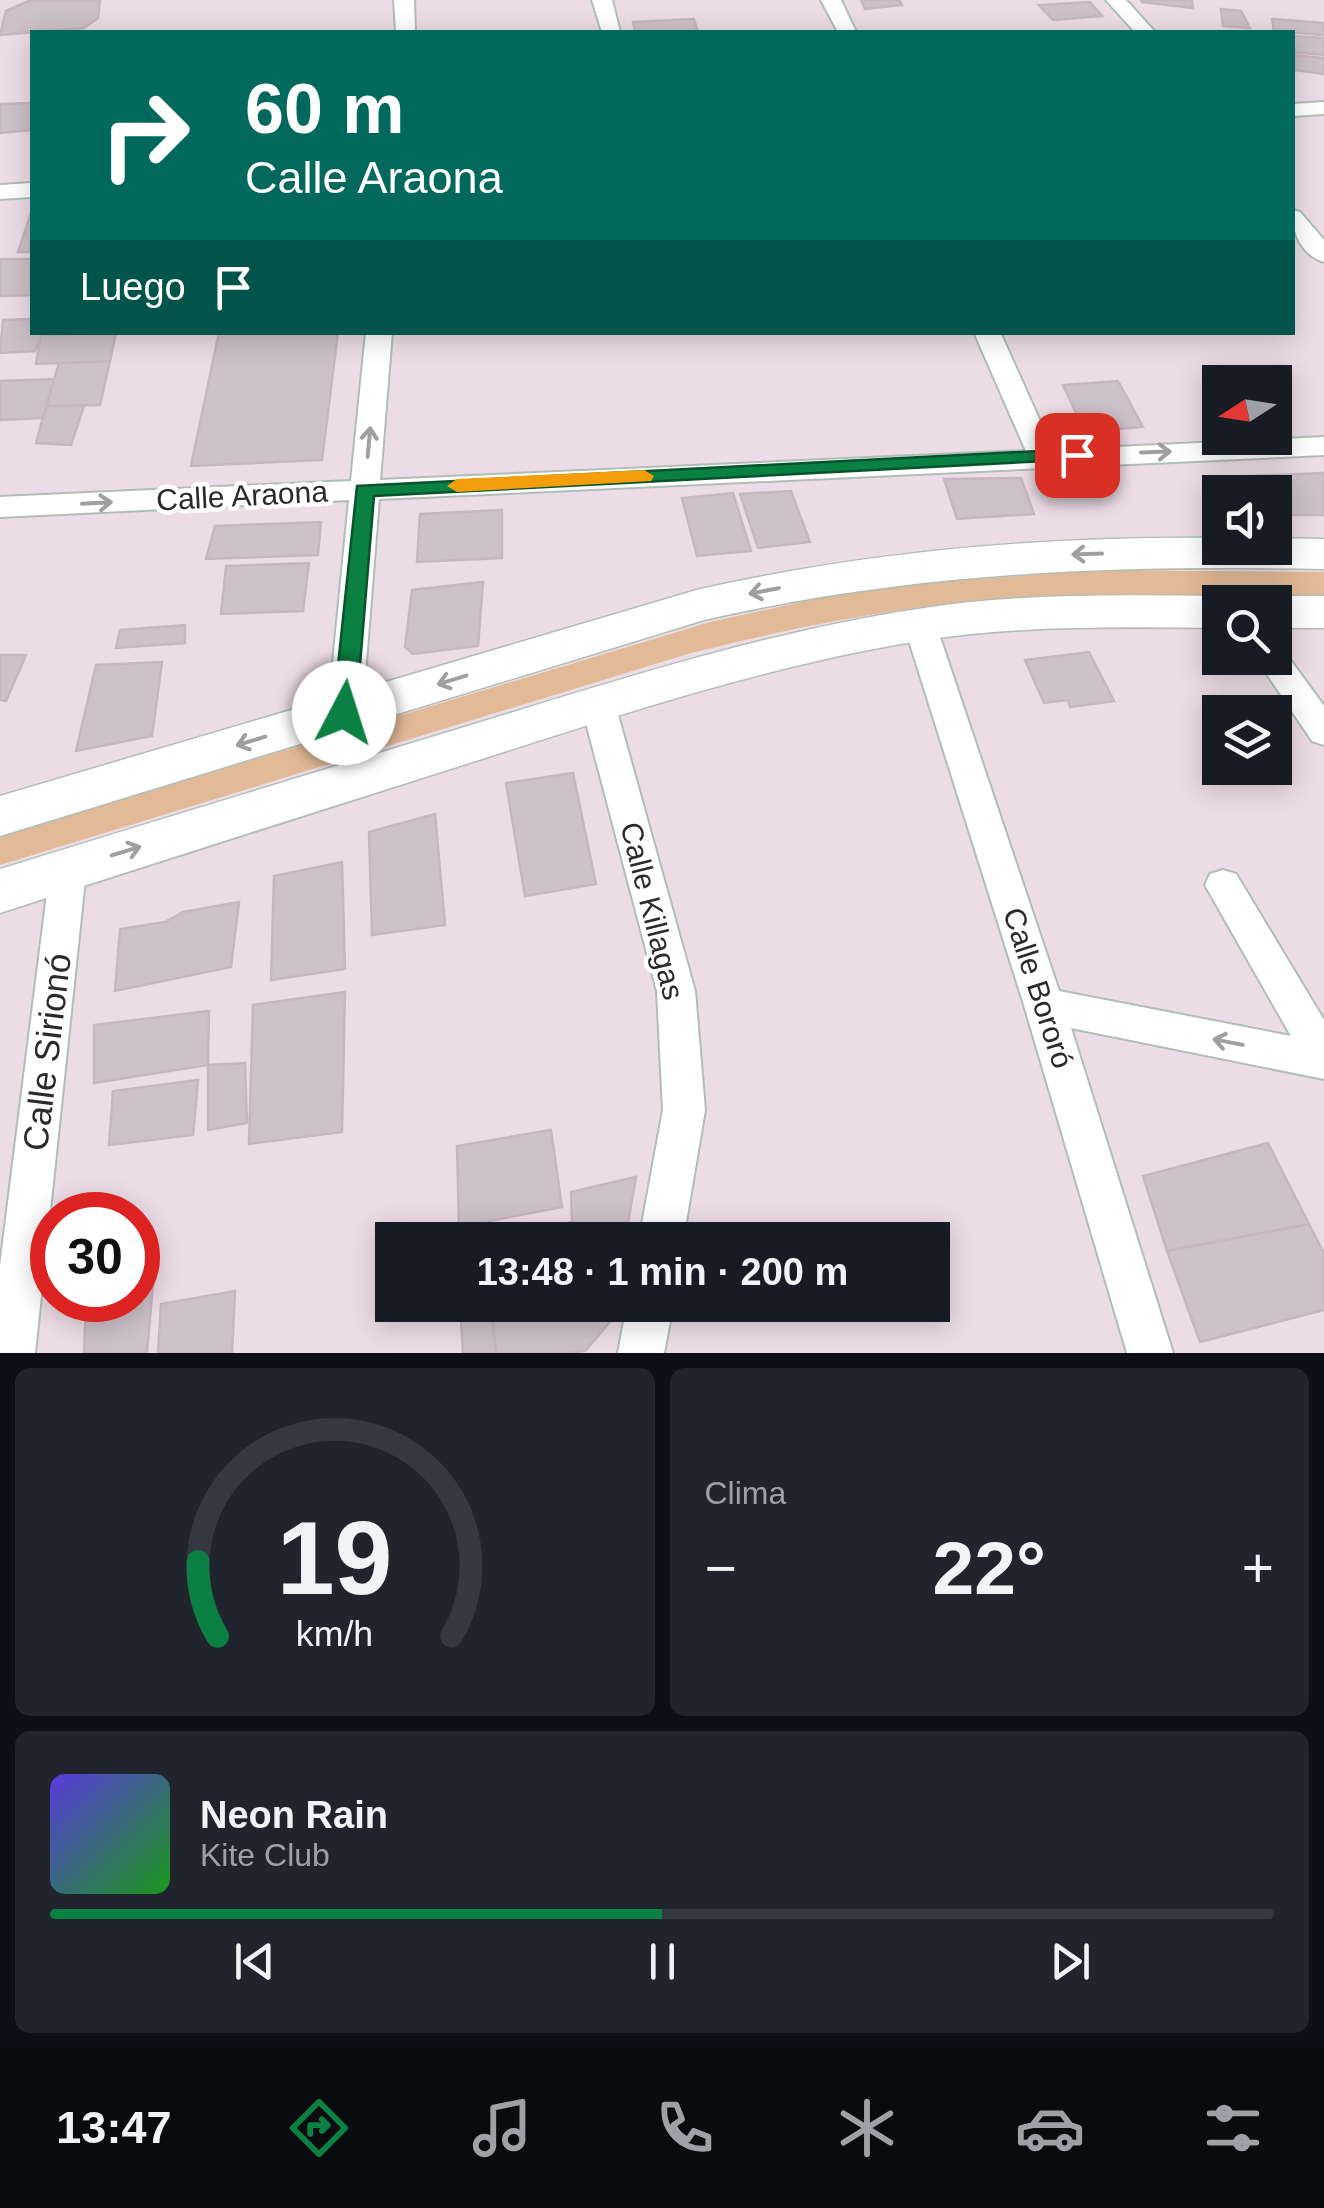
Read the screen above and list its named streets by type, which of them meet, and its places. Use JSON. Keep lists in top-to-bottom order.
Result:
{
  "streets": {
    "street": [
      "Calle Araona",
      "Calle Killagas",
      "Calle Bororó",
      "Calle Sirionó"
    ]
  },
  "one_way": ["Calle Araona"],
  "north": "left",
  "page": {
    "turn": ["60 m", "Calle Araona"],
    "then": "Luego",
    "limit": "30",
    "trip": "13:48 · 1 min · 200 m",
    "tile": "Clima",
    "heat": ["−", "22°", "+"],
    "song": ["Neon Rain", "Kite Club"],
    "tabs": "13:47",
    "gauge": ["19", "km/h"]
  }
}
